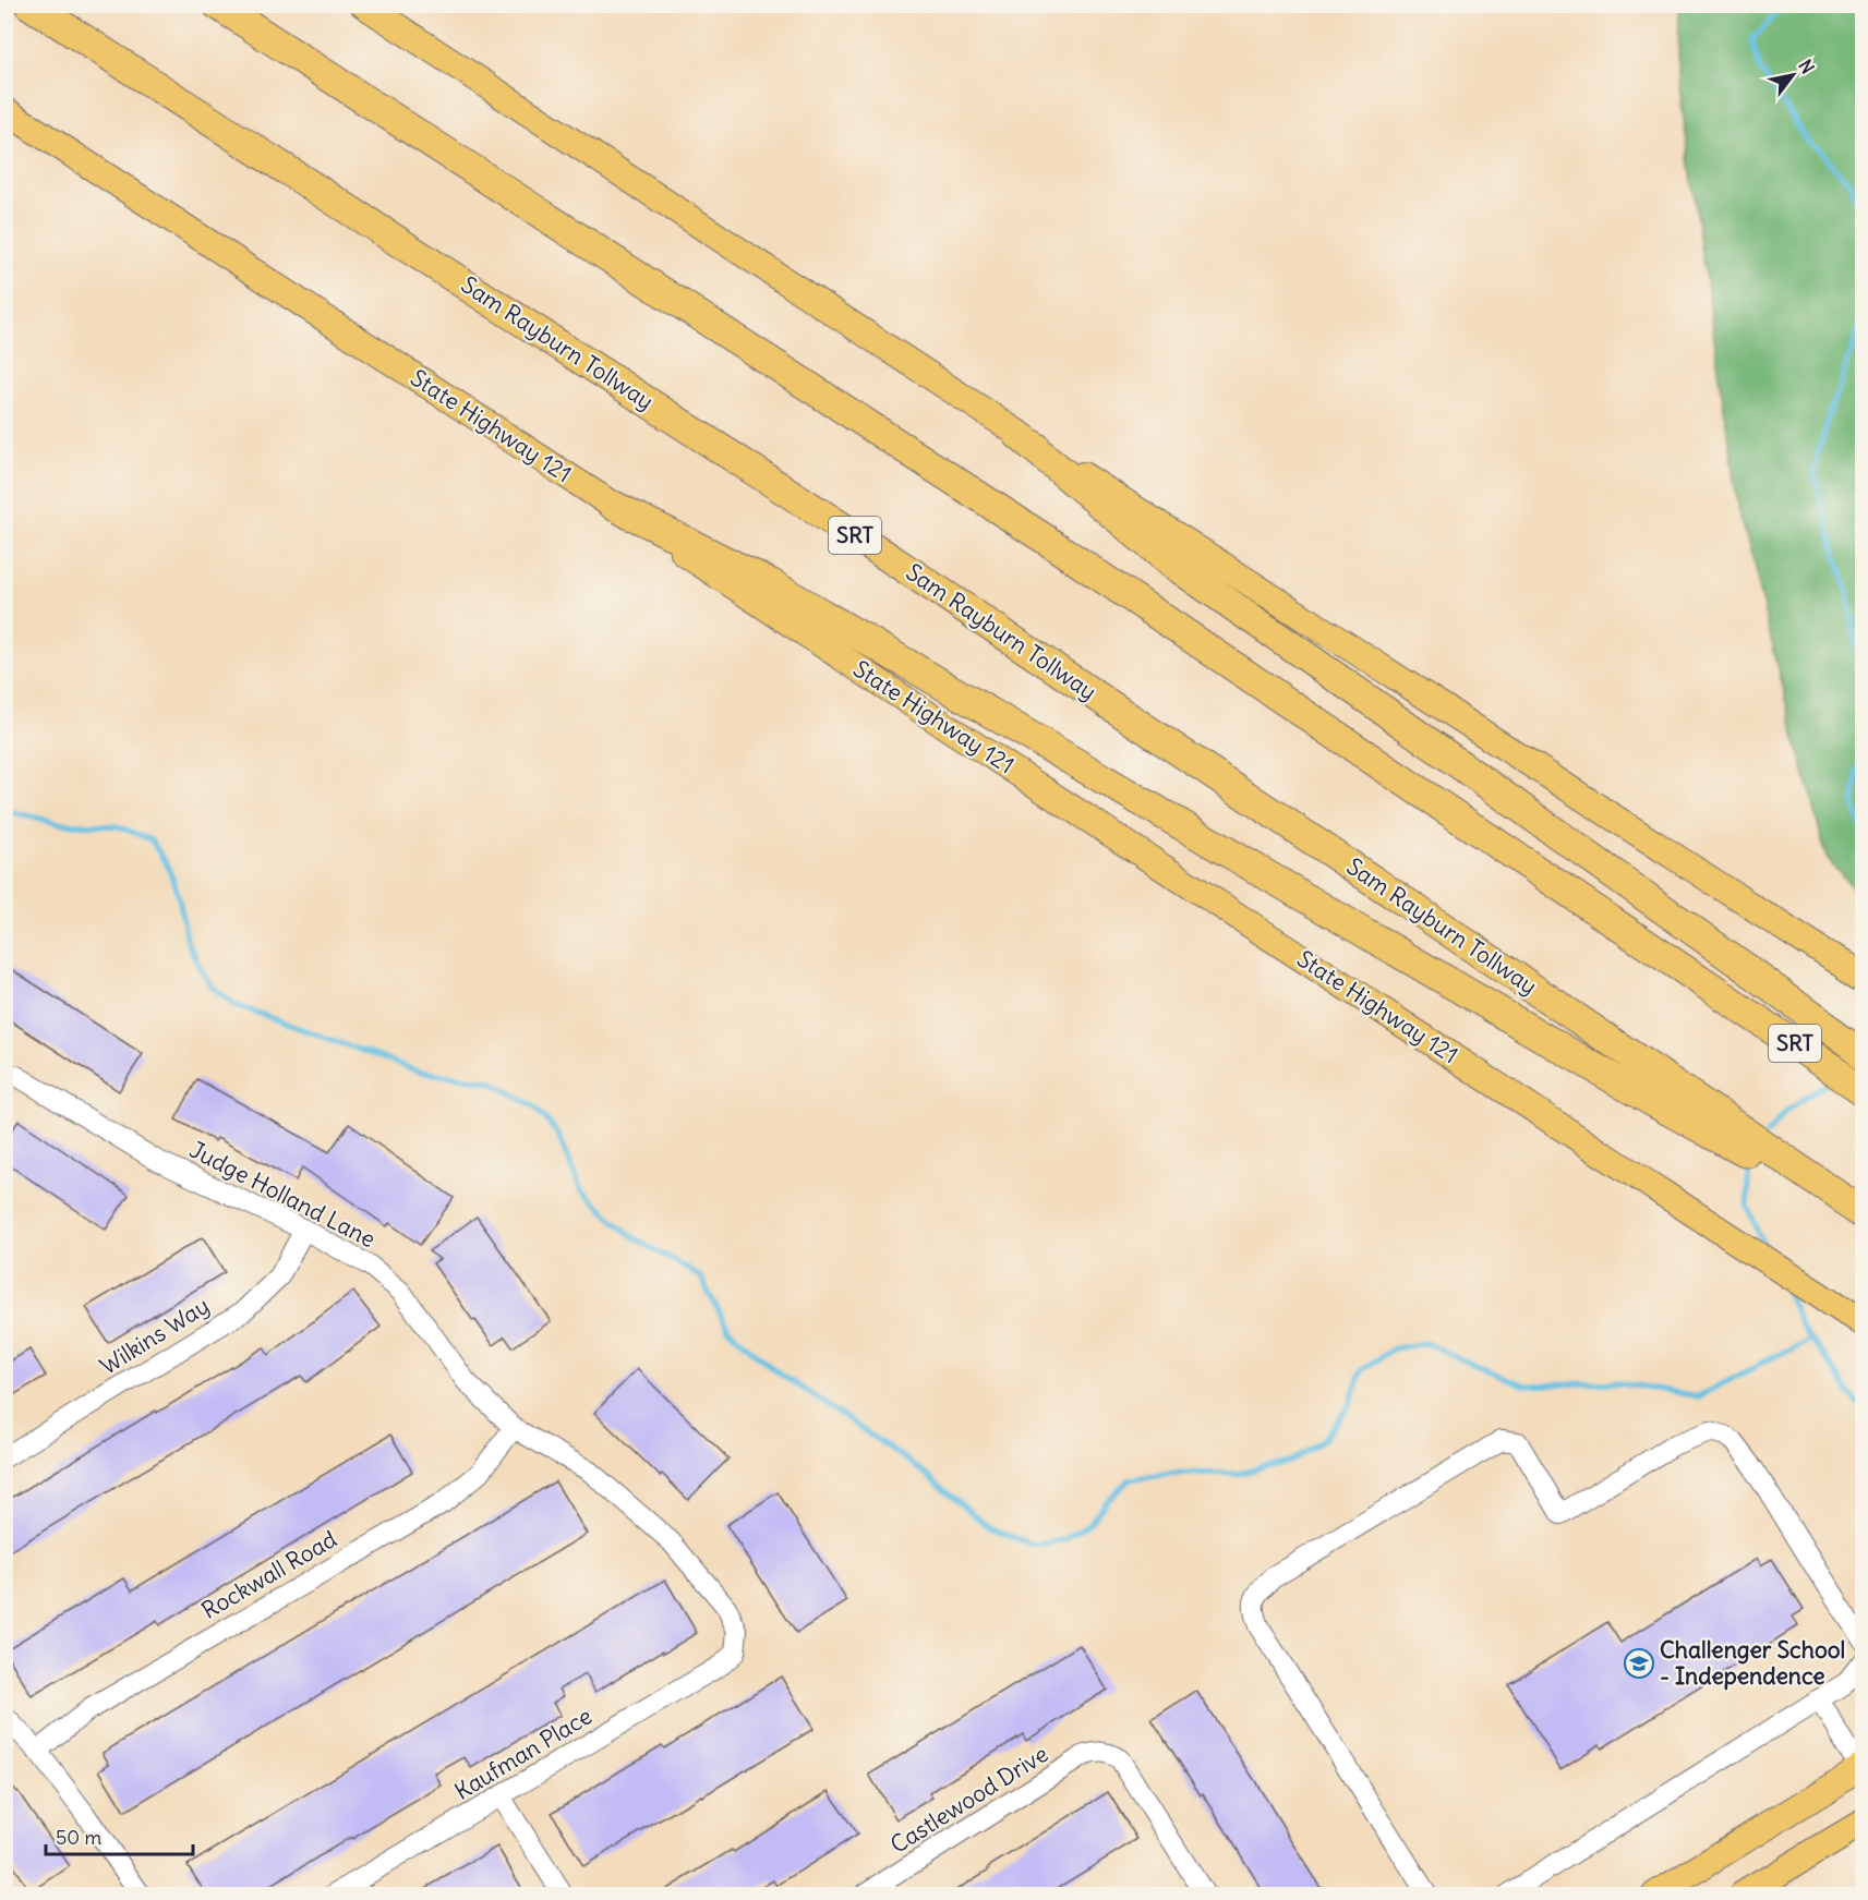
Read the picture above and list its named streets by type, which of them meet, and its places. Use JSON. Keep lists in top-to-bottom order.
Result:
{
  "streets": {
    "highway": ["Sam Rayburn Tollway", "SRT"],
    "main road": ["State Highway 121"],
    "street": [
      "Judge Holland Lane",
      "Wilkins Way",
      "Rockwall Road",
      "Kaufman Place",
      "Castlewood Drive"
    ]
  },
  "crossings": [
    ["Judge Holland Lane", "Wilkins Way"],
    ["Judge Holland Lane", "Rockwall Road"],
    ["Judge Holland Lane", "Kaufman Place"]
  ],
  "places": {
    "school or university": ["Challenger School - Independence"]
  },
  "scale_bar": "50 m",
  "north": "top right"
}
